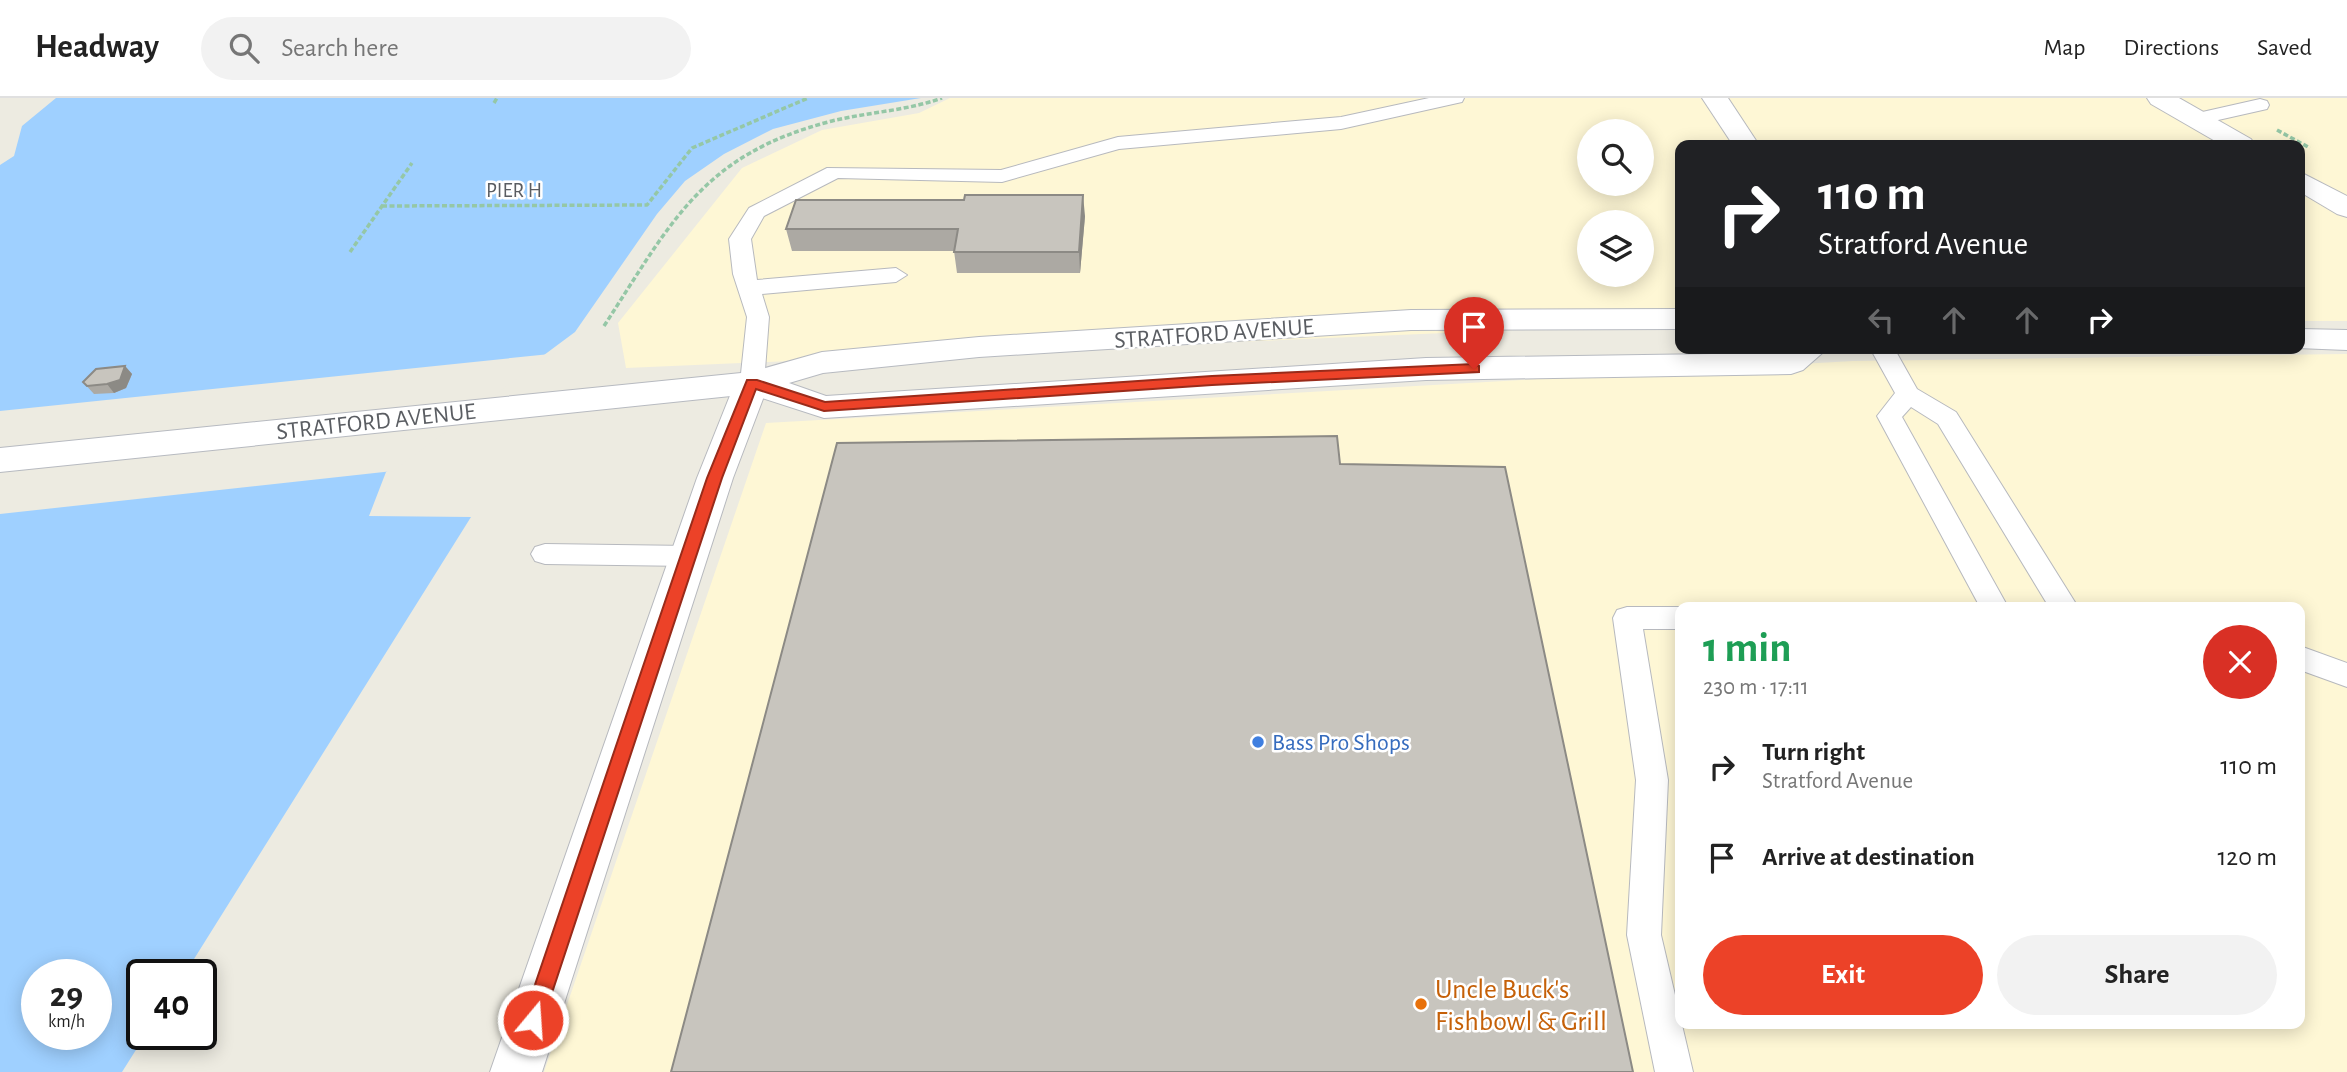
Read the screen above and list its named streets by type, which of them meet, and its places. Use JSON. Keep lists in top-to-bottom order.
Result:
{
  "streets": {
    "main road": ["STRATFORD AVENUE"],
    "path": ["PIER H"]
  },
  "places": ["Bass Pro Shops", "Uncle Buck's Fishbowl & Grill"],
  "page": {
    "header": "Headway",
    "search": "Search here",
    "nav": ["Map", "Directions", "Saved"],
    "turn": ["110 m", "Stratford Avenue"],
    "heading": ["1 min", "230 m · 17:11"],
    "list": [
      {
        "name": "Turn right",
        "note": "Stratford Avenue",
        "value": "110 m"
      },
      {
        "name": "Arrive at destination",
        "value": "120 m"
      }
    ],
    "buttons": ["Exit", "Share"],
    "speed": "29 km/h",
    "limit": "40"
  }
}
